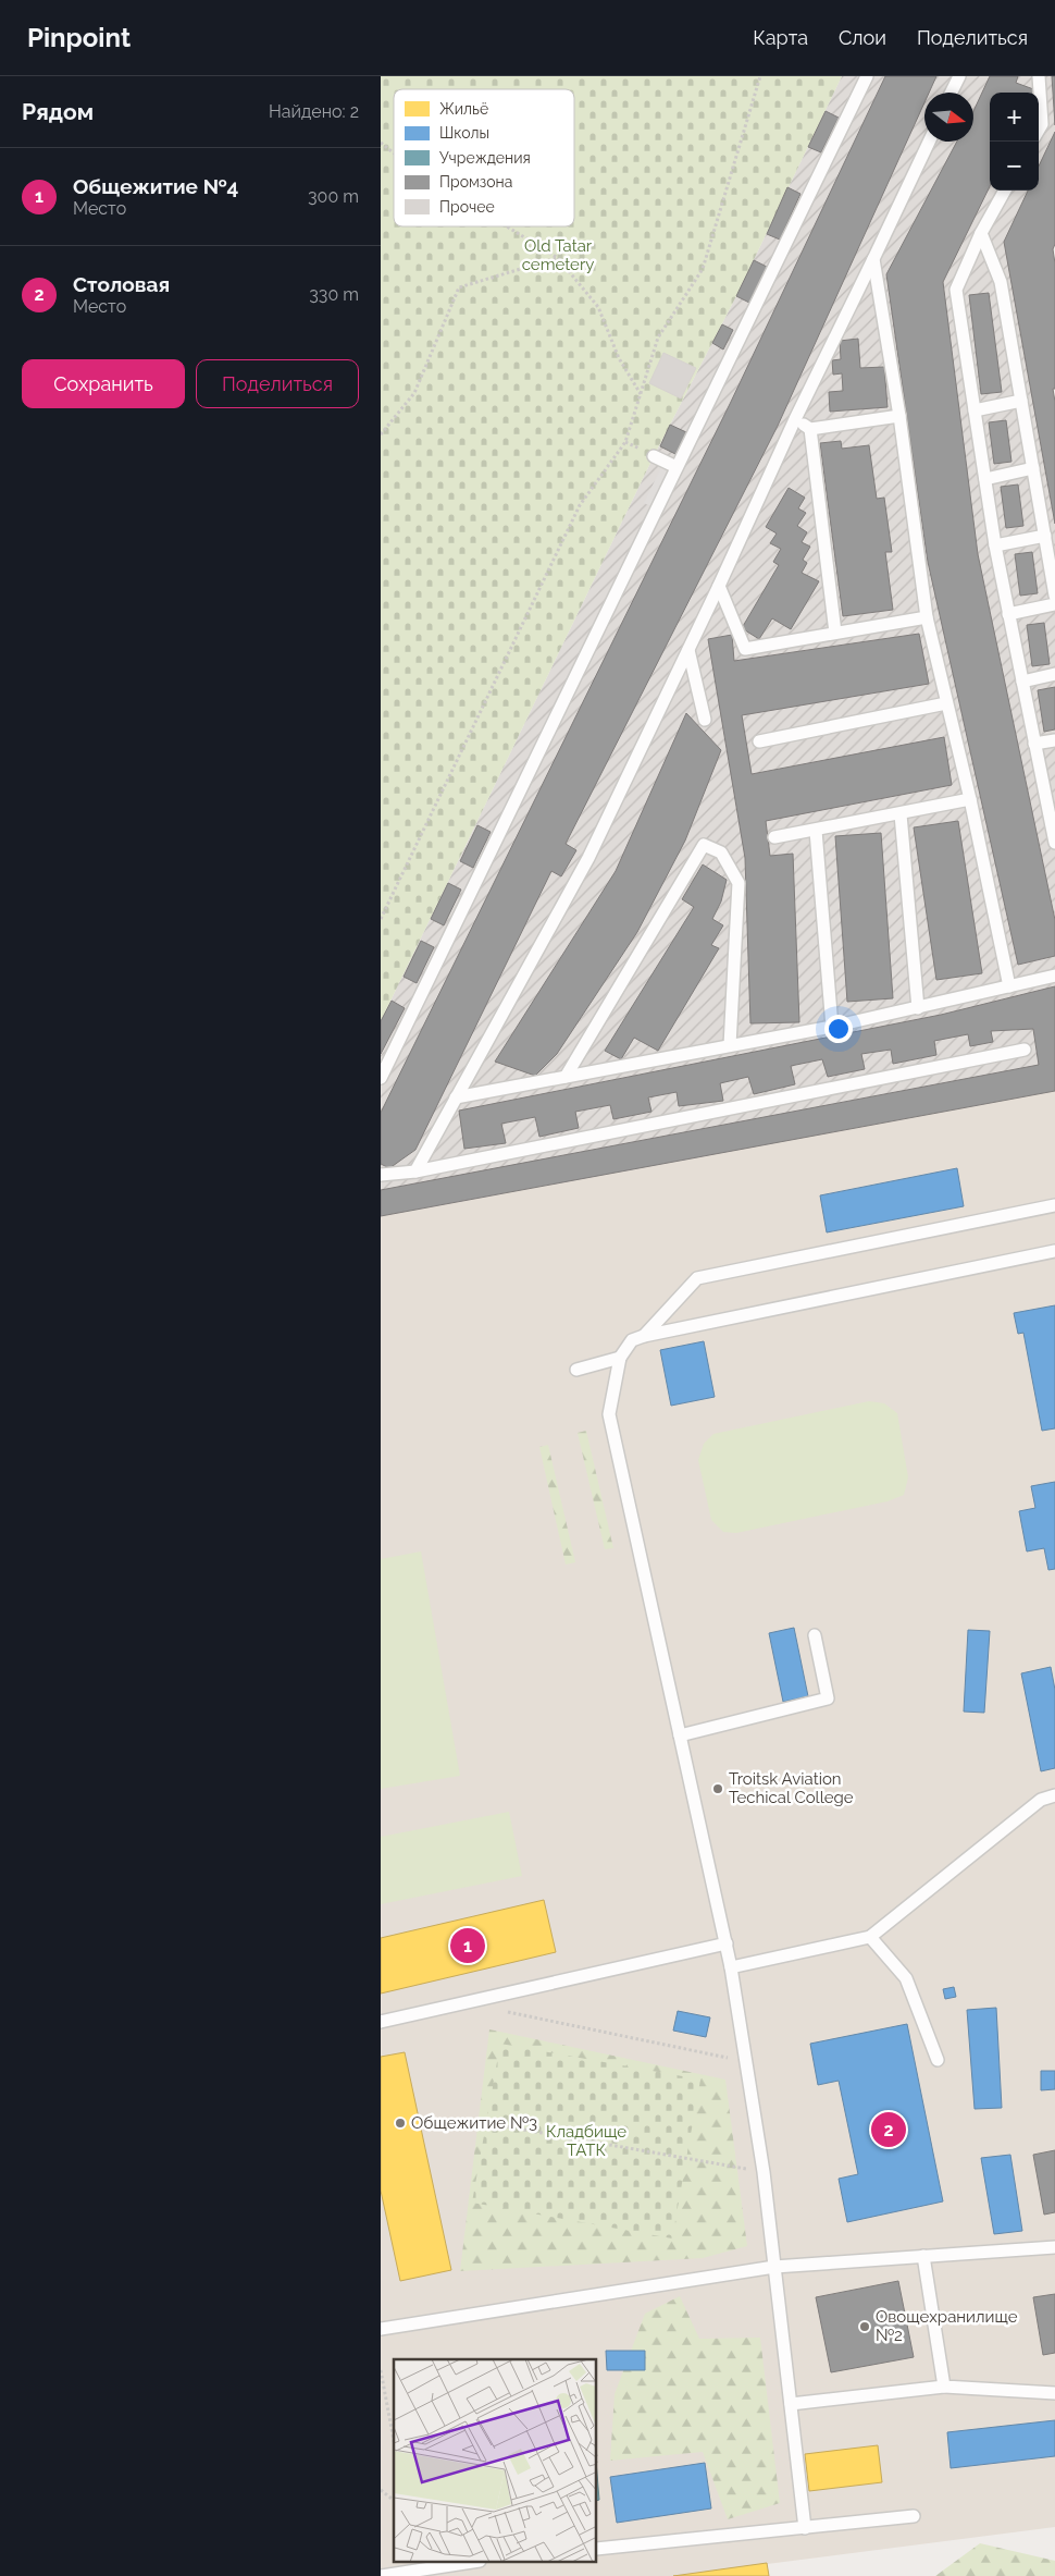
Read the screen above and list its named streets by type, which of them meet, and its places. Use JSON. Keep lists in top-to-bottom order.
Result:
{
  "parks": ["Old Tatar cemetery", "Кладбище ТАТК"],
  "places": ["Troitsk Aviation Techical College", "Общежитие №3", "Овощехранилище №2"],
  "legend": [
    "Жильё",
    "Школы",
    "Учреждения",
    "Промзона",
    "Прочее"
  ],
  "north": "right",
  "page": {
    "header": "Pinpoint",
    "nav": ["Карта", "Слои", "Поделиться"],
    "heading": ["Рядом", "Найдено: 2"],
    "map_buttons": ["+", "−"],
    "list": [
      {
        "mark": "1",
        "name": "Общежитие №4",
        "note": "Место",
        "value": "300 m"
      },
      {
        "mark": "2",
        "name": "Столовая",
        "note": "Место",
        "value": "330 m"
      }
    ],
    "buttons": ["Сохранить", "Поделиться"],
    "pins": ["1", "2"]
  }
}
